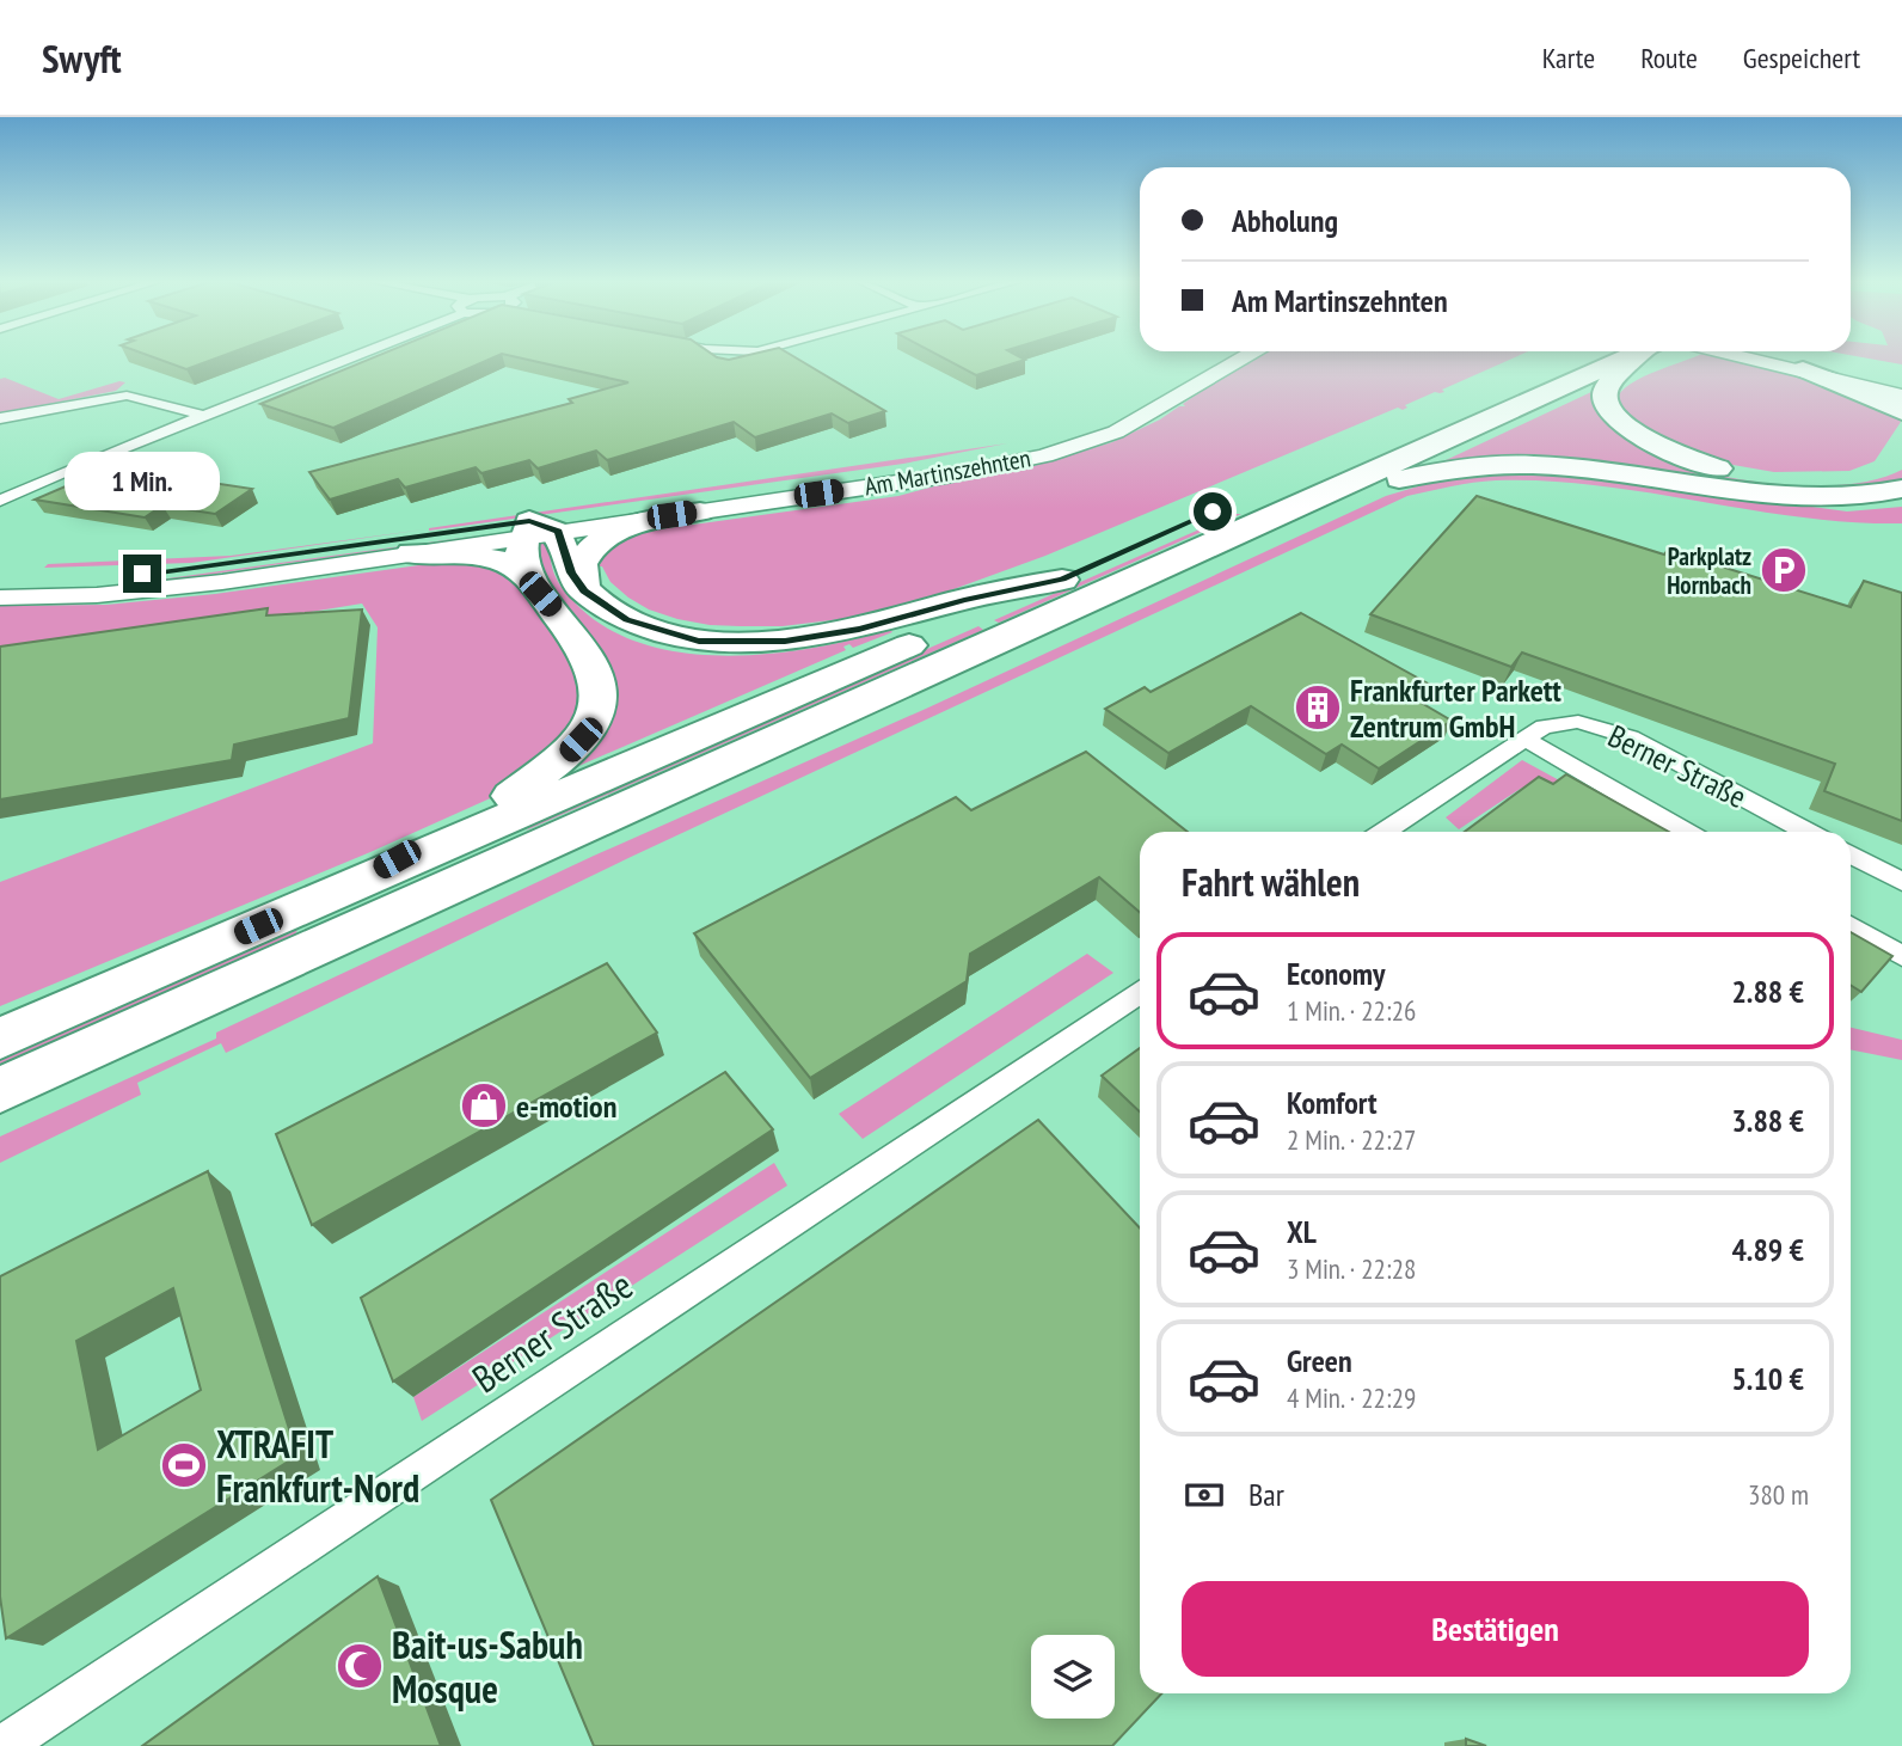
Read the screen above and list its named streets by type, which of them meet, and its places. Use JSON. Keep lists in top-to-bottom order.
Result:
{
  "streets": {
    "main road": ["Am Martinszehnten"],
    "street": ["Berner Straße"]
  },
  "places": {
    "parking": ["Parkplatz Hornbach"],
    "building": ["Frankfurter Parkett Zentrum GmbH"],
    "shop": ["e-motion"],
    "sports": ["XTRAFIT Frankfurt-Nord"],
    "mosque": ["Bait-us-Sabuh Mosque"]
  },
  "page": {
    "header": "Swyft",
    "nav": ["Karte", "Route", "Gespeichert"],
    "banner": ["Abholung", "Am Martinszehnten"],
    "bubble": "1 Min.",
    "heading": "Fahrt wählen",
    "list": [
      {
        "name": "Economy",
        "note": "1 Min. · 22:26",
        "value": "2.88 €"
      },
      {
        "name": "Komfort",
        "note": "2 Min. · 22:27",
        "value": "3.88 €"
      },
      {
        "name": "XL",
        "note": "3 Min. · 22:28",
        "value": "4.89 €"
      },
      {
        "name": "Green",
        "note": "4 Min. · 22:29",
        "value": "5.10 €"
      }
    ],
    "pay": ["Bar", "380 m"],
    "buttons": "Bestätigen"
  }
}
